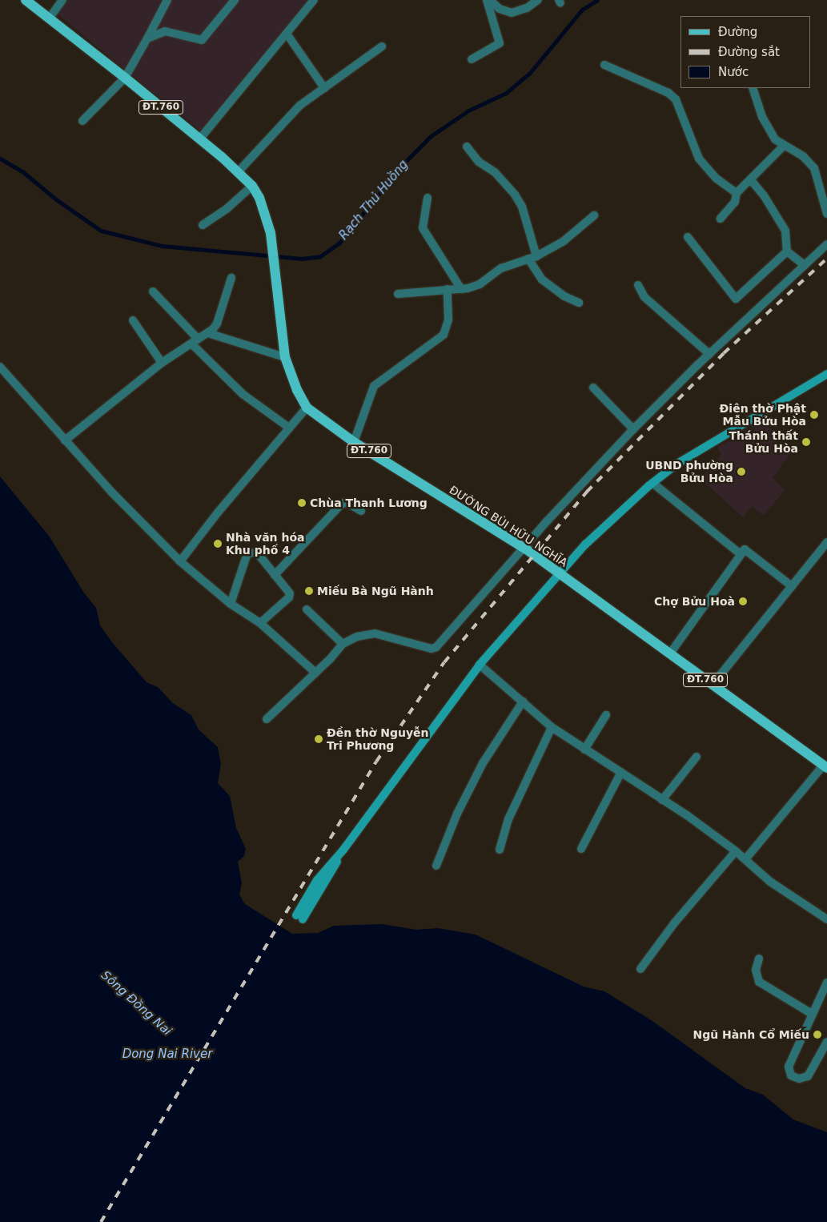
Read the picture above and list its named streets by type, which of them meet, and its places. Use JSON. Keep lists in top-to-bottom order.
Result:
{
  "streets": {
    "main road": ["ĐT.760", "ĐƯỜNG BÙI HỮU NGHĨA"]
  },
  "crossings": [
    ["ĐT.760", "ĐƯỜNG BÙI HỮU NGHĨA"]
  ],
  "water": ["Rạch Thủ Huồng", "Sông Đồng Nai", "Dong Nai River"],
  "places": [
    "Điện thờ Phật Mẫu Bửu Hòa",
    "Thánh thất Bửu Hòa",
    "UBND phường Bửu Hòa",
    "Chùa Thanh Lương",
    "Nhà văn hóa Khu phố 4",
    "Miếu Bà Ngũ Hành",
    "Chợ Bửu Hoà",
    "Đền thờ Nguyễn Tri Phương",
    "Ngũ Hành Cổ Miếu"
  ],
  "legend": ["Đường", "Đường sắt", "Nước"]
}
